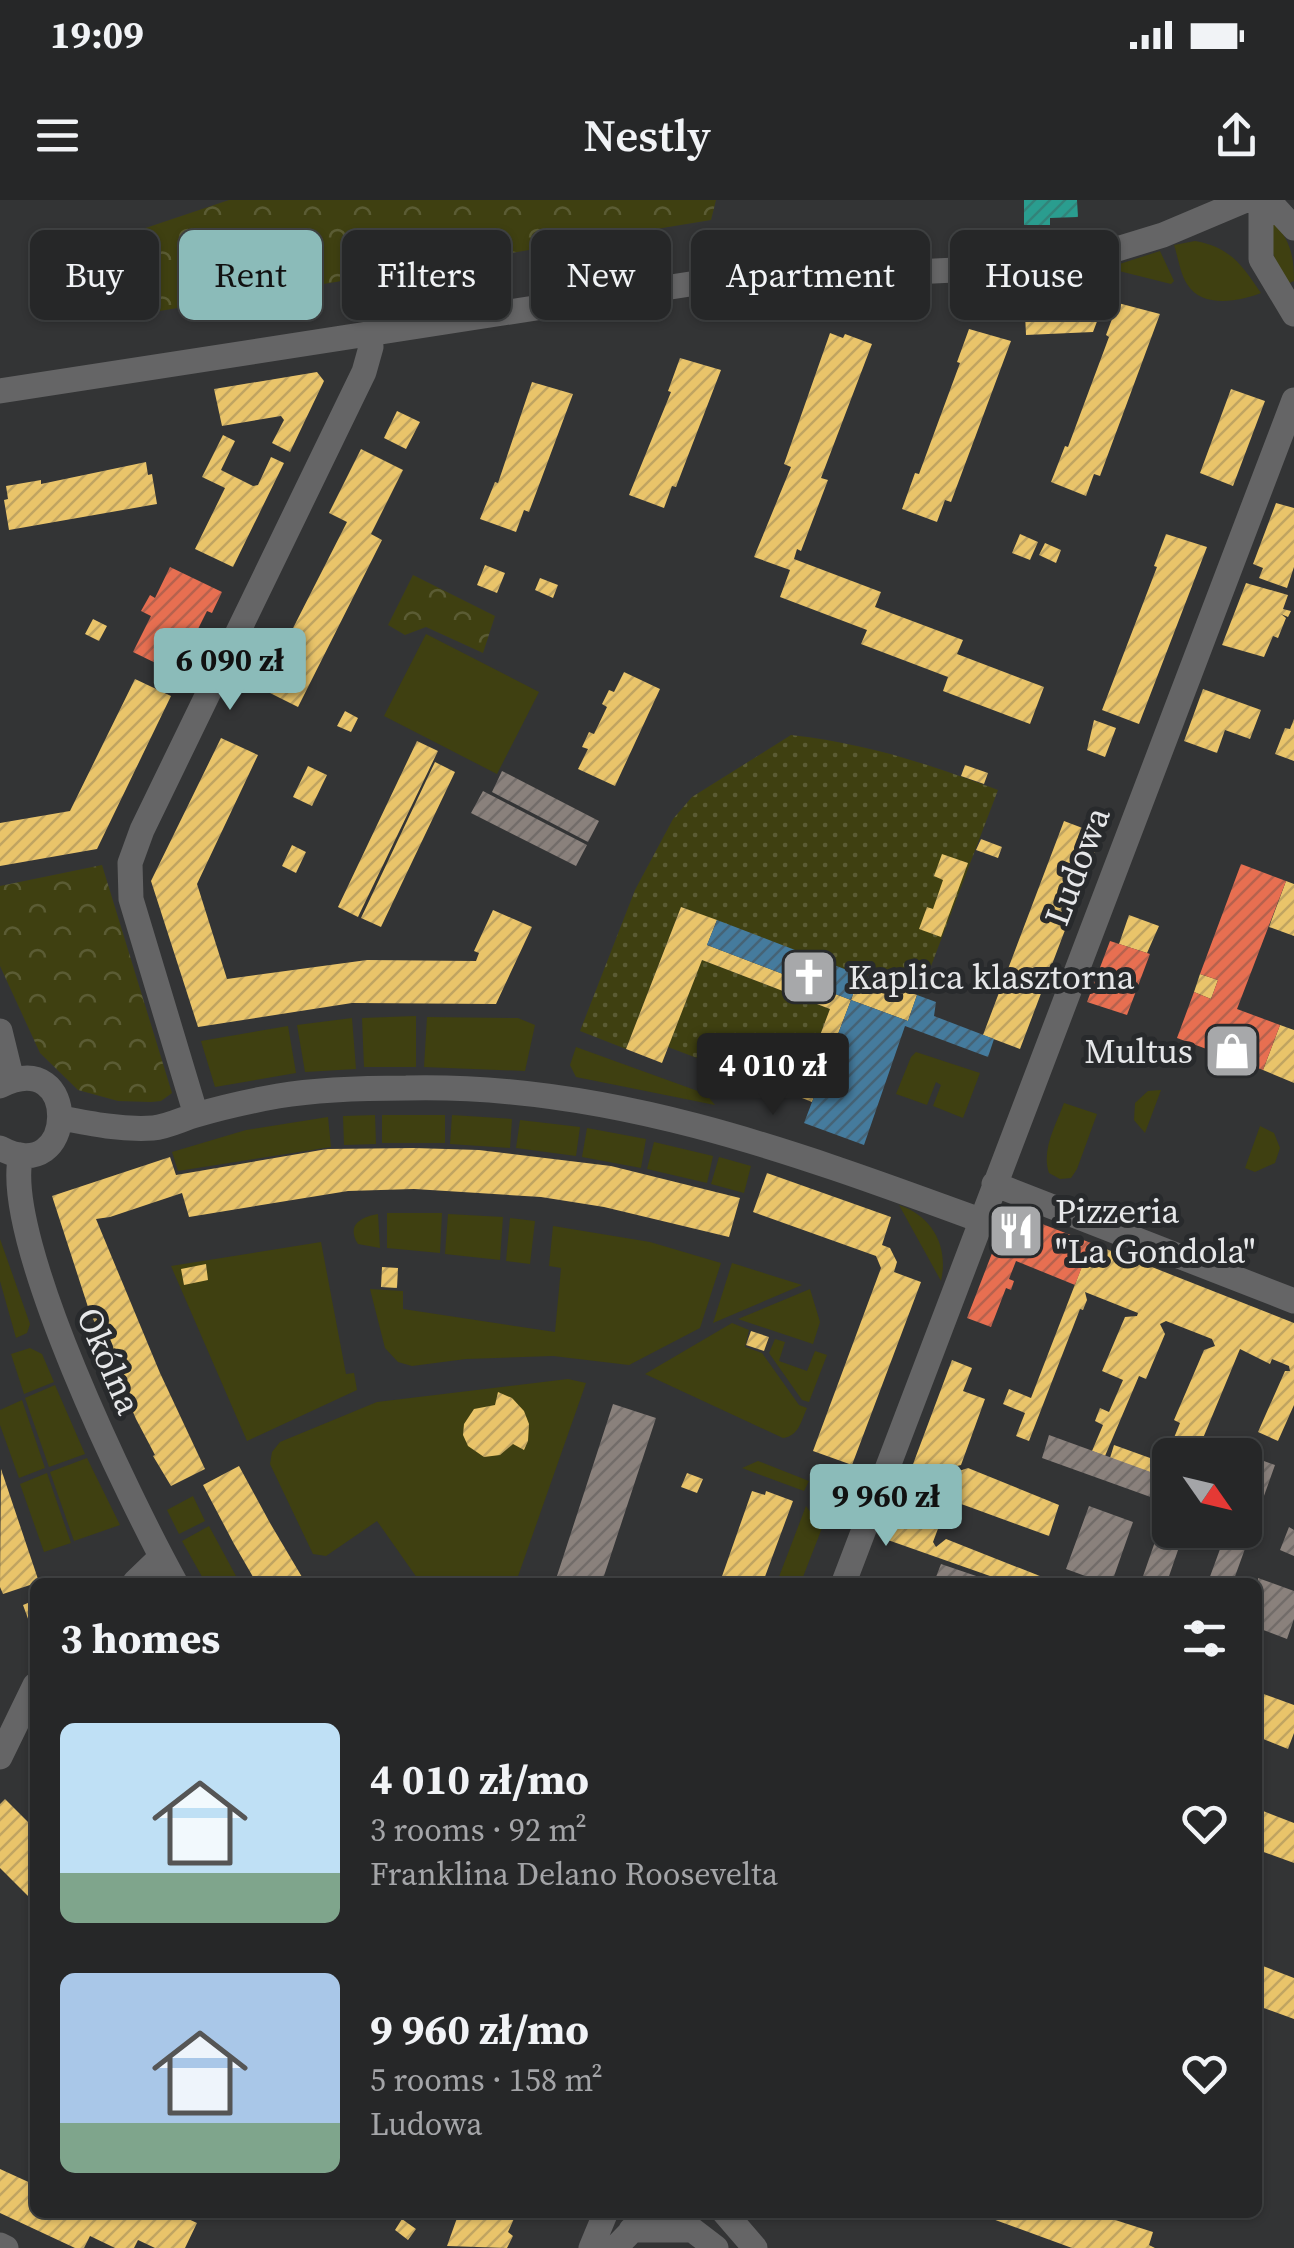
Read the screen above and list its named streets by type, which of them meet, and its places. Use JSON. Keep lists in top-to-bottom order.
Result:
{
  "streets": {
    "street": ["Ludowa", "Okólna"]
  },
  "places": {
    "church": ["Kaplica klasztorna"],
    "shop": ["Multus"],
    "restaurant": ["Pizzeria \"La Gondola\""]
  },
  "north": "bottom right",
  "page": {
    "status": "19:09",
    "header": "Nestly",
    "chip": [
      "Buy",
      "Rent",
      "Filters",
      "New",
      "Apartment",
      "House"
    ],
    "price": ["6 090 zł", "4 010 zł", "9 960 zł"],
    "heading": "3 homes",
    "list": [
      {
        "name": "4 010 zł/mo",
        "note": "3 rooms · 92 m² · Franklina Delano Roosevelta"
      },
      {
        "name": "9 960 zł/mo",
        "note": "5 rooms · 158 m² · Ludowa"
      }
    ]
  }
}
